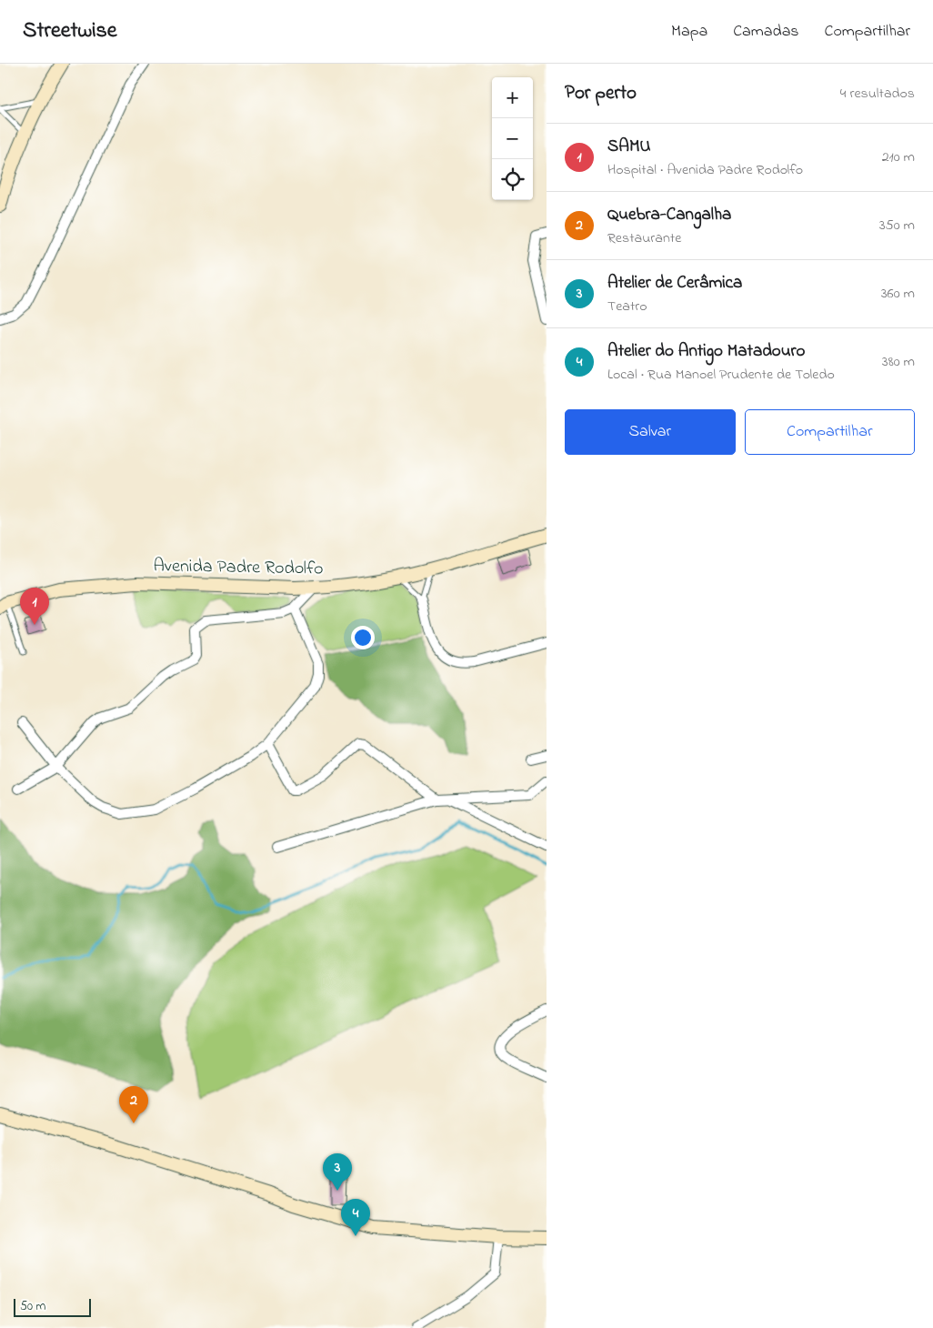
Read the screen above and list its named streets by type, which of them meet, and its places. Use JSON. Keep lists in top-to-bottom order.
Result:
{
  "streets": {
    "street": ["Avenida Padre Rodolfo"]
  },
  "scale_bar": "50 m",
  "page": {
    "header": "Streetwise",
    "nav": ["Mapa", "Camadas", "Compartilhar"],
    "heading": ["Por perto", "4 resultados"],
    "map_buttons": ["+", "−"],
    "list": [
      {
        "mark": "1",
        "name": "SAMU",
        "note": "Hospital · Avenida Padre Rodolfo",
        "value": "210 m"
      },
      {
        "mark": "2",
        "name": "Quebra-Cangalha",
        "note": "Restaurante",
        "value": "350 m"
      },
      {
        "mark": "3",
        "name": "Atelier de Cerâmica",
        "note": "Teatro",
        "value": "360 m"
      },
      {
        "mark": "4",
        "name": "Atelier do Antigo Matadouro",
        "note": "Local · Rua Manoel Prudente de Toledo",
        "value": "380 m"
      }
    ],
    "buttons": ["Salvar", "Compartilhar"],
    "pins": [
      "1",
      "2",
      "3",
      "4"
    ],
    "scale": "50 m"
  }
}
